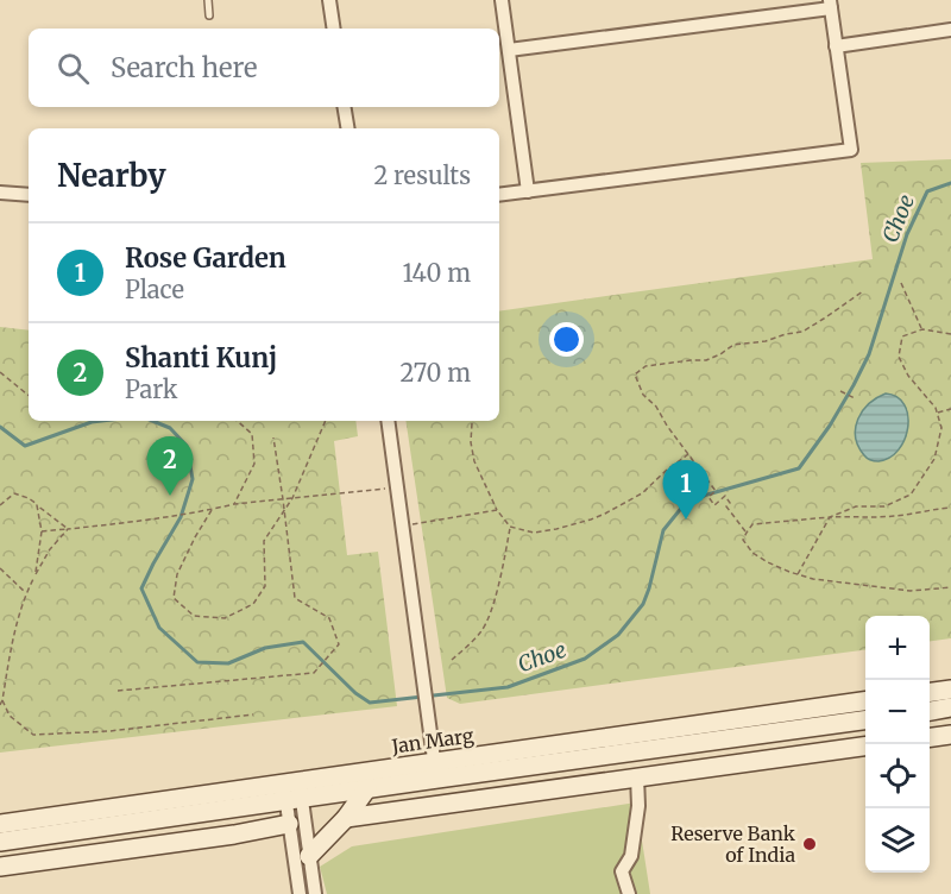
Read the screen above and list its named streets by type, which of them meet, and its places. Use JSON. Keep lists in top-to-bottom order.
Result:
{
  "streets": {
    "main road": ["Jan Marg"]
  },
  "water": ["Choe"],
  "places": ["Reserve Bank of India"],
  "page": {
    "search": "Search here",
    "heading": ["Nearby", "2 results"],
    "list": [
      {
        "mark": "1",
        "name": "Rose Garden",
        "note": "Place",
        "value": "140 m"
      },
      {
        "mark": "2",
        "name": "Shanti Kunj",
        "note": "Park",
        "value": "270 m"
      }
    ],
    "pins": ["2", "1"],
    "map_buttons": ["+", "−"]
  }
}
